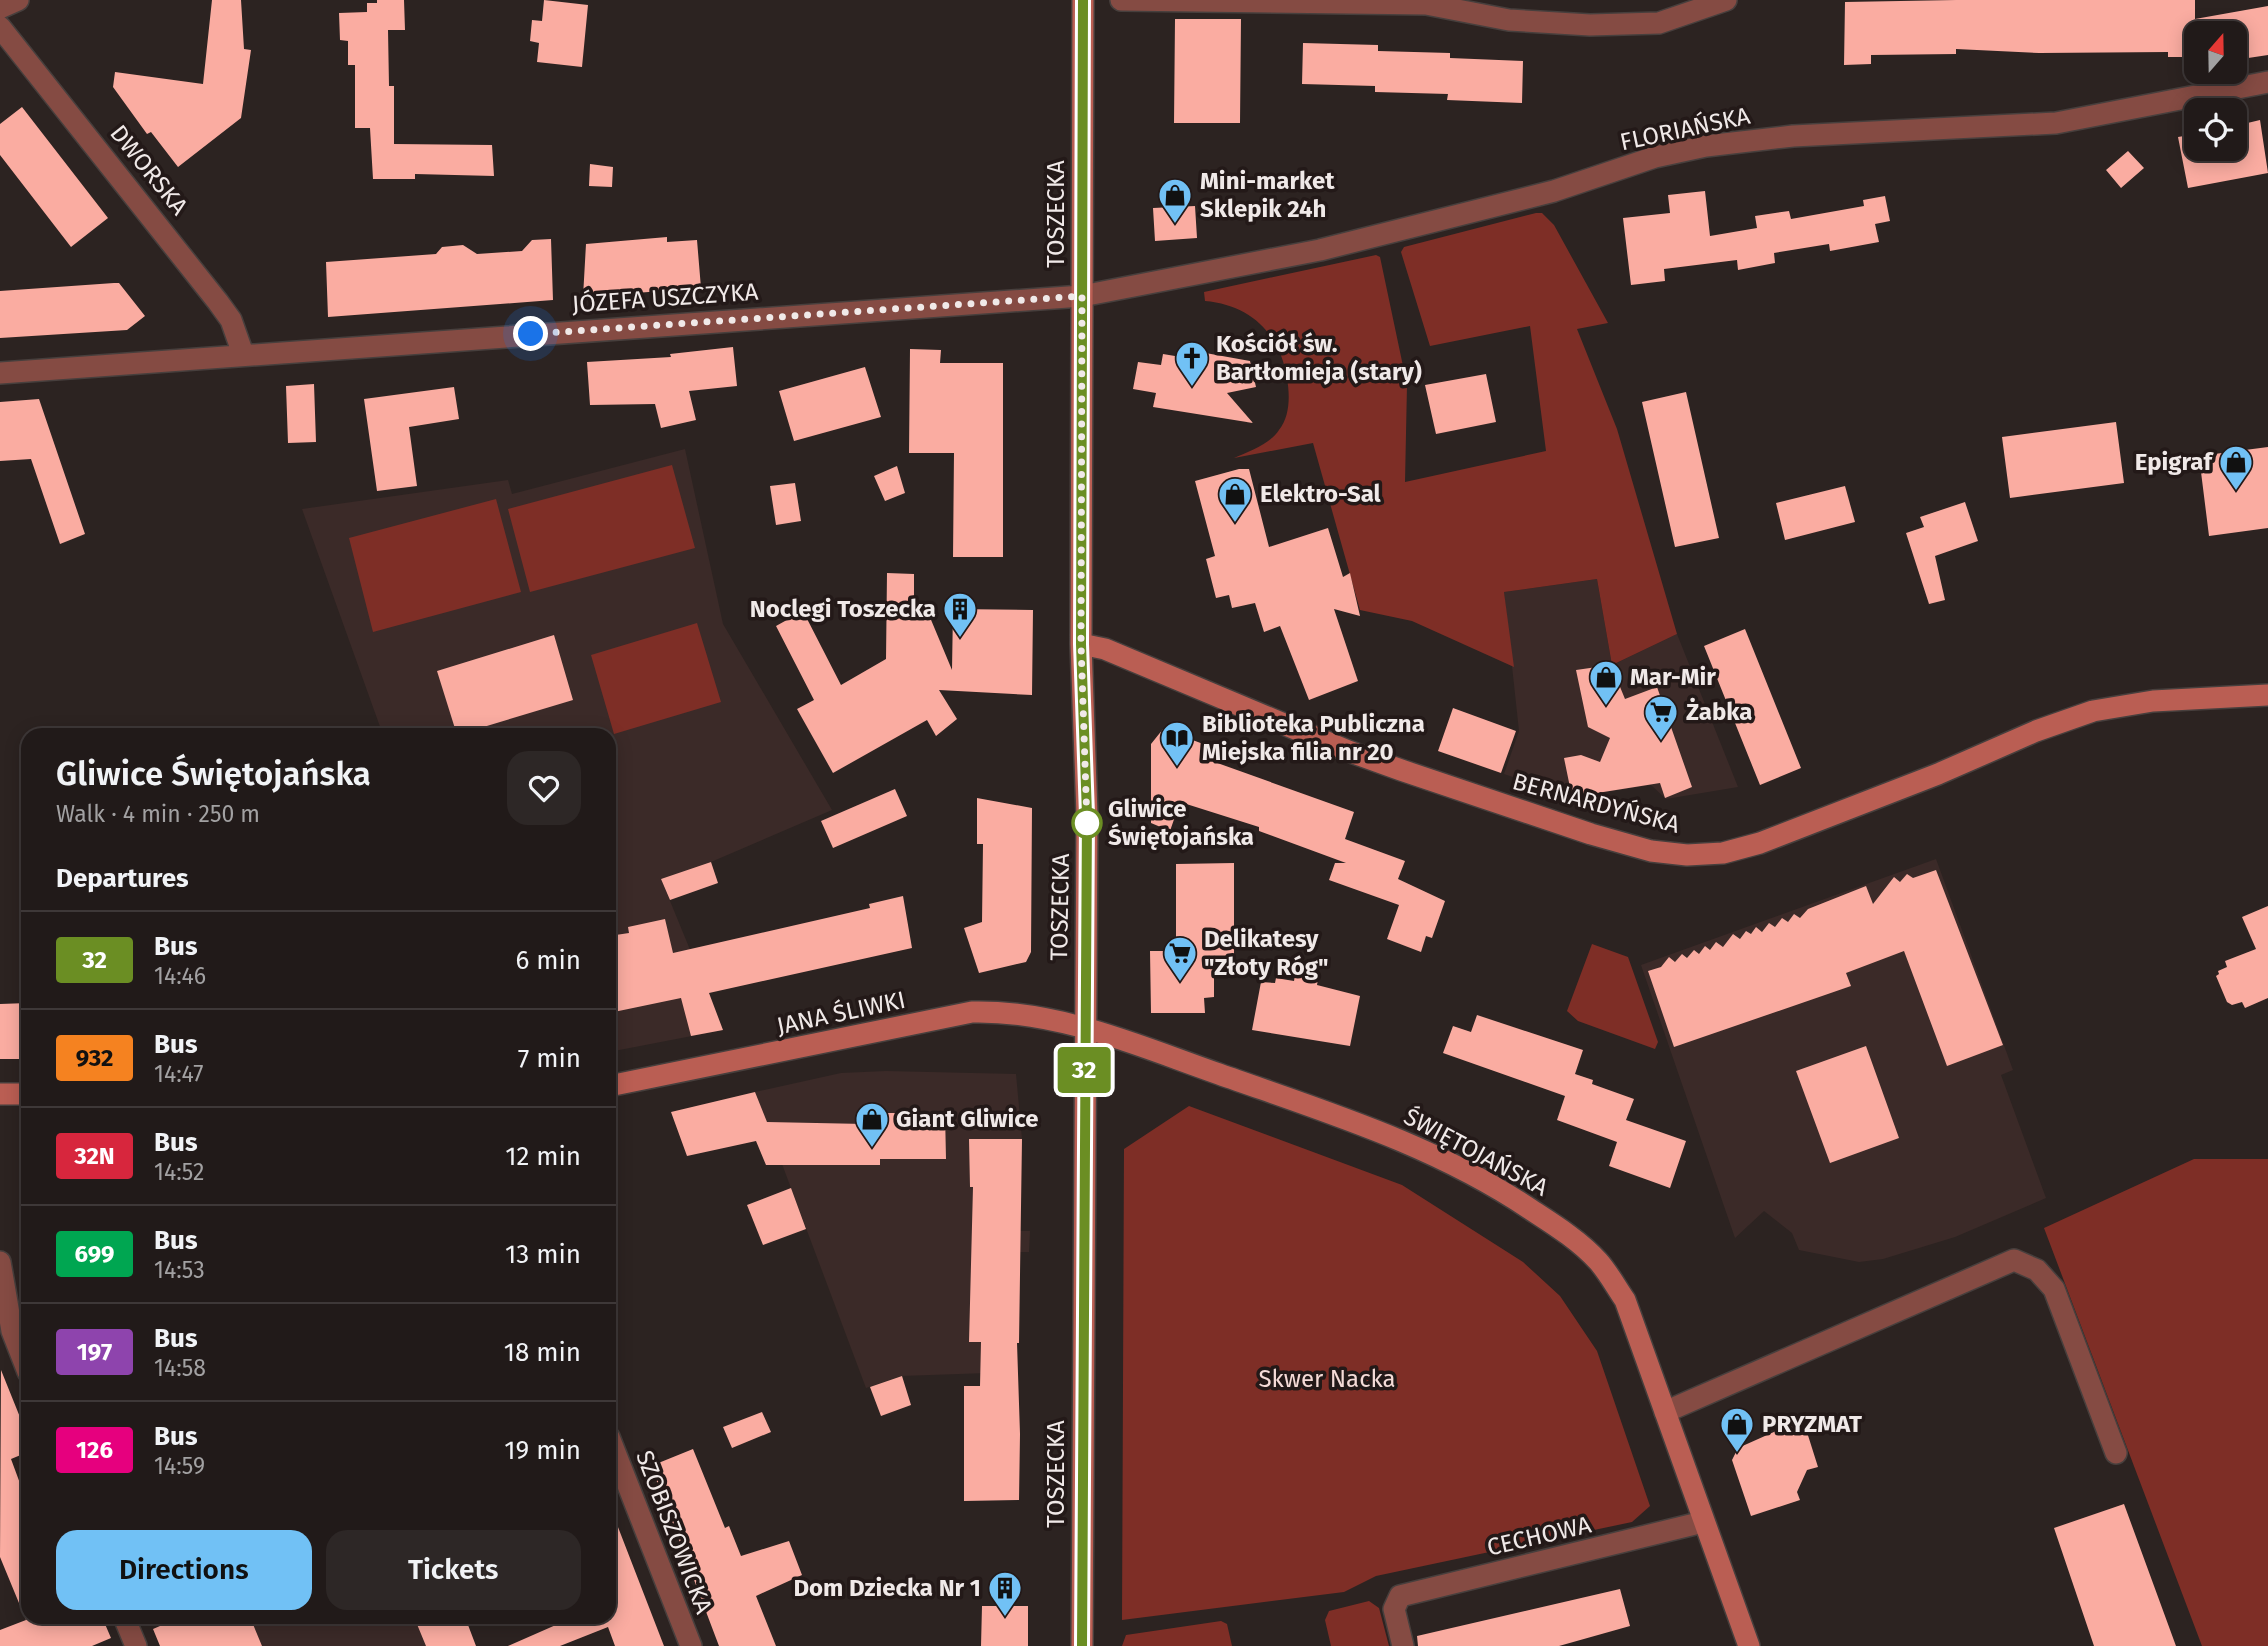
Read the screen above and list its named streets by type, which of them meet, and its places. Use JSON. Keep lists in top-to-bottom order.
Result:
{
  "streets": {
    "street": [
      "FLORIAŃSKA",
      "DWORSKA",
      "TOSZECKA",
      "JÓZEFA USZCZYKA",
      "BERNARDYŃSKA",
      "JANA ŚLIWKI",
      "ŚWIĘTOJAŃSKA",
      "SZOBISZOWICKA",
      "CECHOWA"
    ]
  },
  "crossings": [
    ["FLORIAŃSKA", "TOSZECKA"],
    ["FLORIAŃSKA", "JÓZEFA USZCZYKA"],
    ["DWORSKA", "JÓZEFA USZCZYKA"],
    ["TOSZECKA", "JÓZEFA USZCZYKA"],
    ["TOSZECKA", "BERNARDYŃSKA"],
    ["TOSZECKA", "JANA ŚLIWKI"],
    ["TOSZECKA", "ŚWIĘTOJAŃSKA"],
    ["JANA ŚLIWKI", "ŚWIĘTOJAŃSKA"],
    ["ŚWIĘTOJAŃSKA", "CECHOWA"]
  ],
  "parks": ["Skwer Nacka"],
  "places": {
    "shop": [
      "Mini-market Sklepik 24h",
      "Epigraf",
      "Elektro-Sal",
      "Mar-Mir",
      "Giant Gliwice",
      "PRYZMAT"
    ],
    "church": ["Kościół św. Bartłomieja (stary)"],
    "building": ["Noclegi Toszecka", "Dom Dziecka Nr 1"],
    "supermarket": ["Żabka", "Delikatesy \"Złoty Róg\""],
    "library": ["Biblioteka Publiczna Miejska filia nr 20"],
    "other": ["Gliwice Świętojańska"]
  },
  "lines": ["bus line 32"],
  "north": "top",
  "page": {
    "on_map": "32",
    "heading": [
      ["Gliwice Świętojańska", "Walk · 4 min · 250 m"],
      "Departures"
    ],
    "list": [
      {
        "mark": "32",
        "name": "Bus",
        "note": "14:46",
        "value": "6 min"
      },
      {
        "mark": "932",
        "name": "Bus",
        "note": "14:47",
        "value": "7 min"
      },
      {
        "mark": "32N",
        "name": "Bus",
        "note": "14:52",
        "value": "12 min"
      },
      {
        "mark": "699",
        "name": "Bus",
        "note": "14:53",
        "value": "13 min"
      },
      {
        "mark": "197",
        "name": "Bus",
        "note": "14:58",
        "value": "18 min"
      },
      {
        "mark": "126",
        "name": "Bus",
        "note": "14:59",
        "value": "19 min"
      }
    ],
    "buttons": ["Directions", "Tickets"]
  }
}
